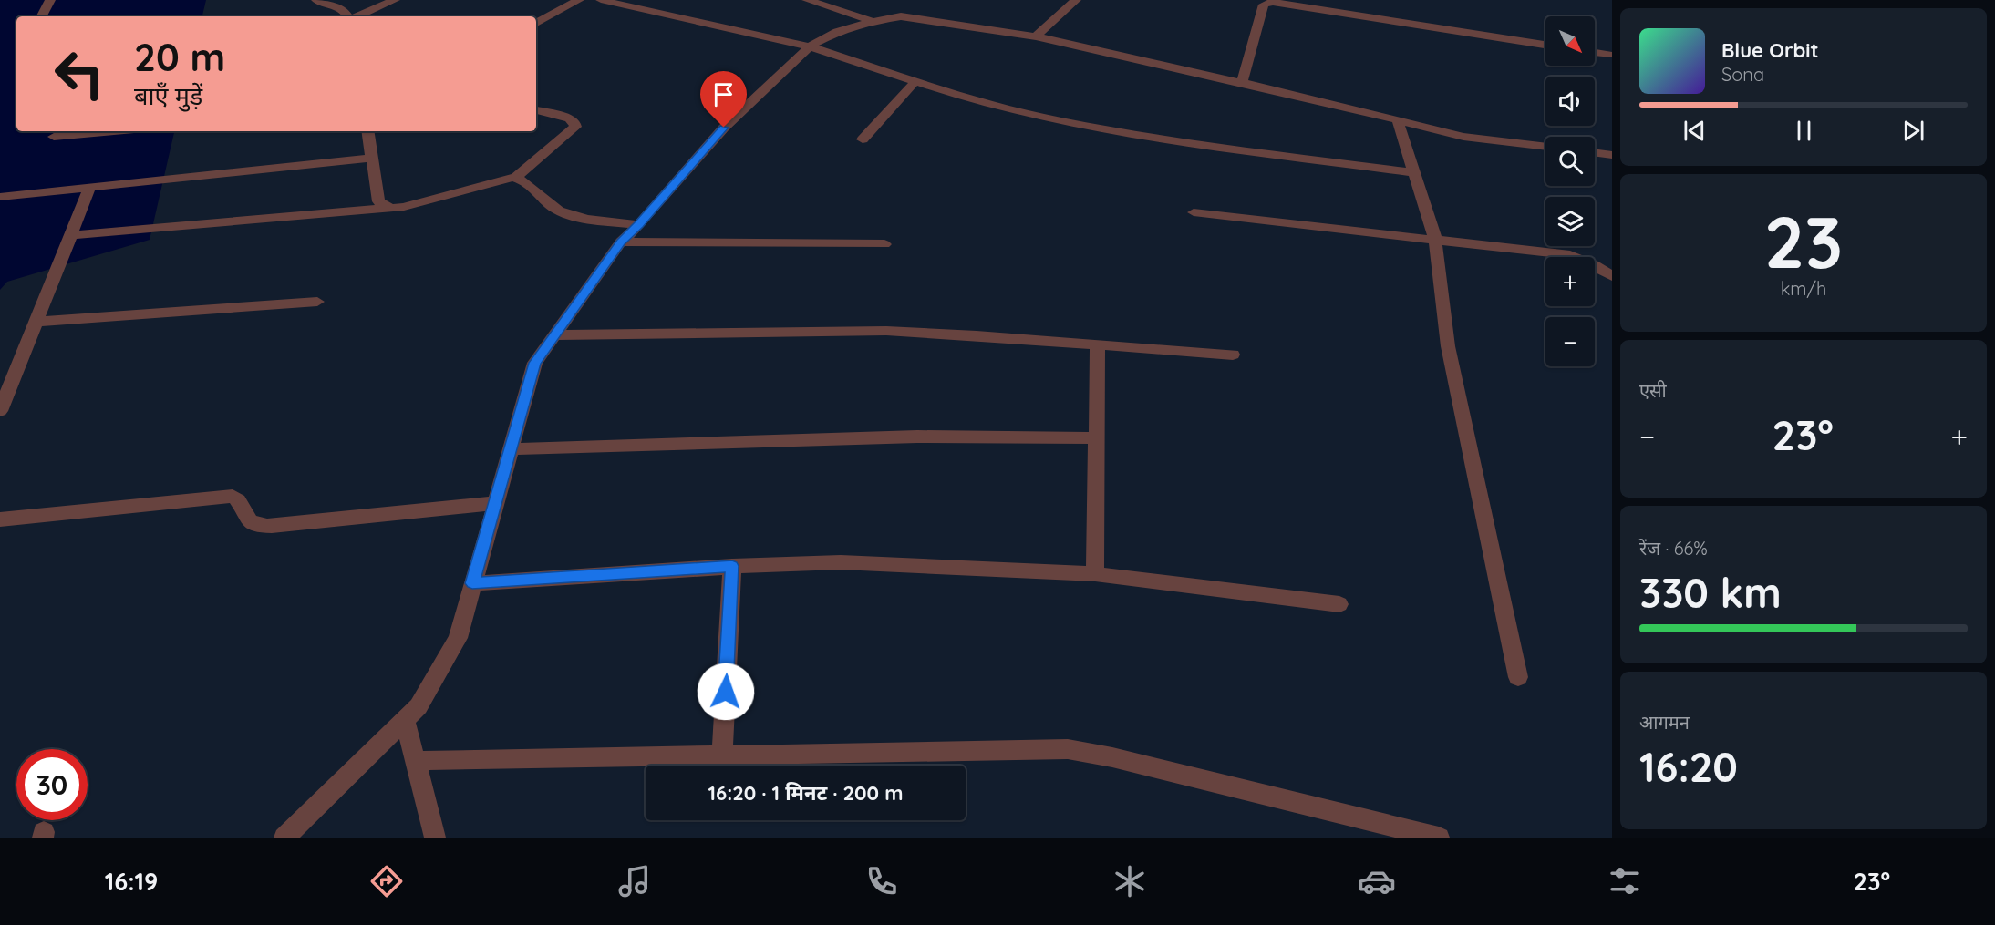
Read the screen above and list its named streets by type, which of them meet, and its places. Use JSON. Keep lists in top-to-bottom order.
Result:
{
  "north": "bottom right",
  "page": {
    "map_buttons": ["+", "−"],
    "turn": ["20 m", "बाएँ मुड़ें"],
    "song": ["Blue Orbit", "Sona"],
    "tile": [
      ["23", "km/h"],
      "एसी",
      ["रेंज · 66%", "330 km"],
      ["आगमन", "16:20"]
    ],
    "heat": ["−", "23°", "+"],
    "limit": "30",
    "trip": "16:20 · 1 मिनट · 200 m",
    "tabs": ["16:19", "23°"]
  }
}
